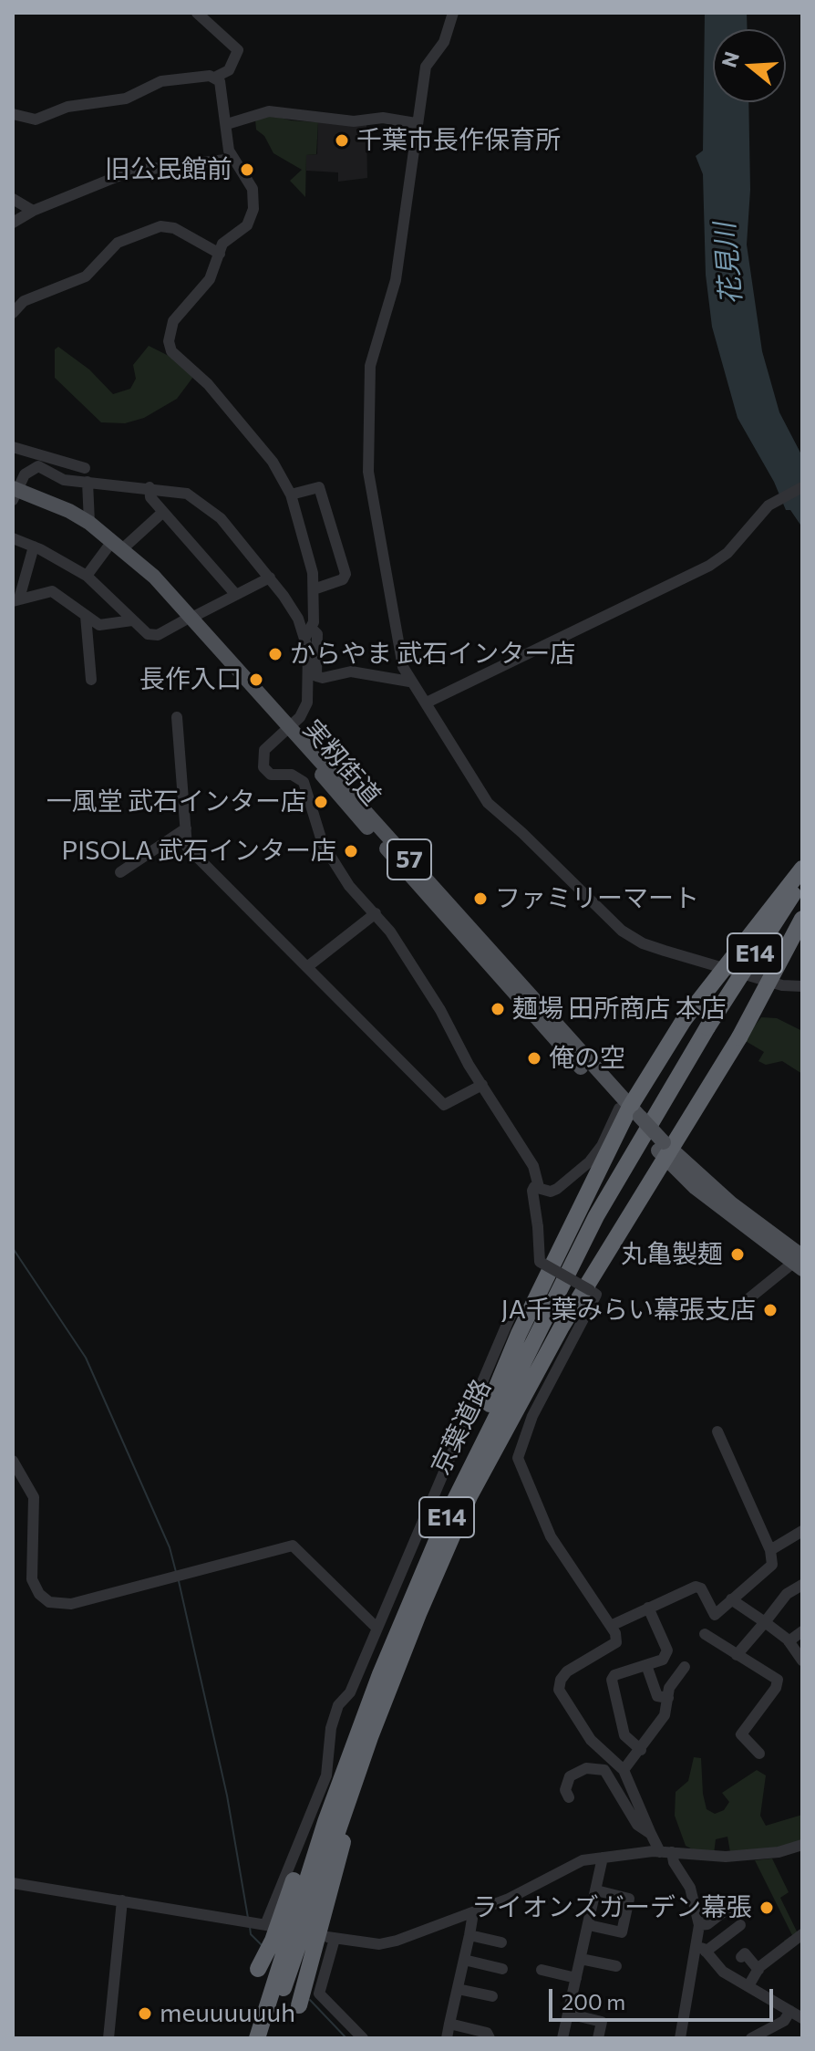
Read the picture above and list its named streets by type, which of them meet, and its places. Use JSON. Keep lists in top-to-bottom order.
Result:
{
  "streets": {
    "highway": ["E14", "京葉道路"],
    "main road": ["実籾街道", "57"]
  },
  "water": ["花見川"],
  "places": [
    "千葉市長作保育所",
    "旧公民館前",
    "からやま 武石インター店",
    "長作入口",
    "一風堂 武石インター店",
    "PISOLA 武石インター店",
    "ファミリーマート",
    "麺場 田所商店 本店",
    "俺の空",
    "丸亀製麺",
    "JA千葉みらい幕張支店",
    "ライオンズガーデン幕張",
    "meuuuuuuh"
  ],
  "scale_bar": "200 m",
  "north": "left"
}
